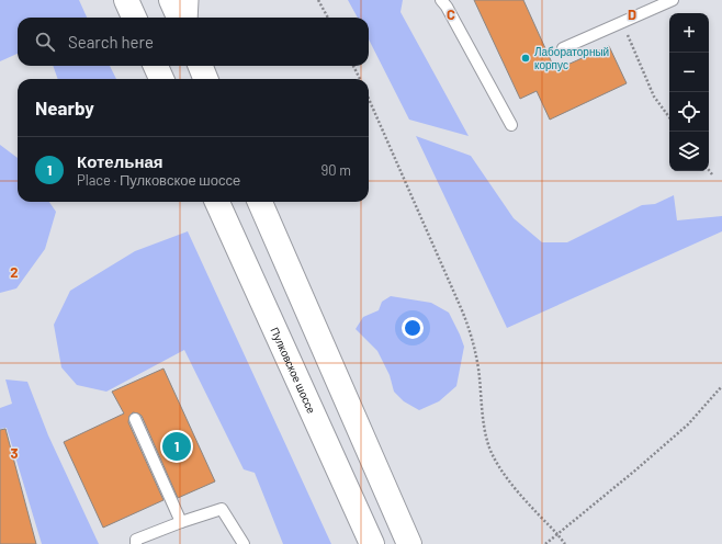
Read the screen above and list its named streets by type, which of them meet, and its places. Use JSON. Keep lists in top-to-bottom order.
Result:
{
  "streets": {
    "highway": ["Пулковское шоссе"]
  },
  "places": ["Лабораторный корпус"],
  "page": {
    "map_buttons": ["+", "−"],
    "search": "Search here",
    "heading": "Nearby",
    "list": [
      {
        "mark": "1",
        "name": "Котельная",
        "note": "Place · Пулковское шоссе",
        "value": "90 m"
      }
    ],
    "pins": "1"
  },
  "grid": {
    "columns": ["C", "D"],
    "rows": ["2", "3"]
  }
}
